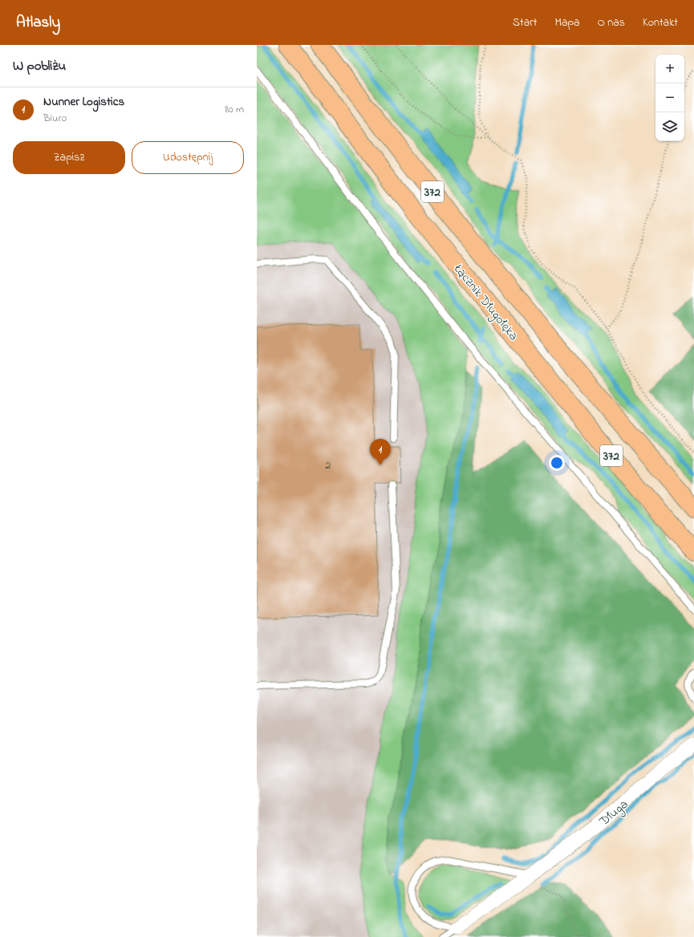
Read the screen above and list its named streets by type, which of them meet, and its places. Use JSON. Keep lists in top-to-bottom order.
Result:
{
  "streets": {
    "main road": ["372", "Łącznik Długołęka"],
    "street": ["Długa"]
  },
  "house_numbers": ["2"],
  "page": {
    "header": "Atlasly",
    "nav": [
      "Start",
      "Mapa",
      "O nas",
      "Kontakt"
    ],
    "heading": "W pobliżu",
    "map_buttons": ["+", "−"],
    "list": [
      {
        "mark": "1",
        "name": "Nunner Logistics",
        "note": "Biuro",
        "value": "80 m"
      }
    ],
    "buttons": ["Zapisz", "Udostępnij"],
    "pins": "1"
  }
}
